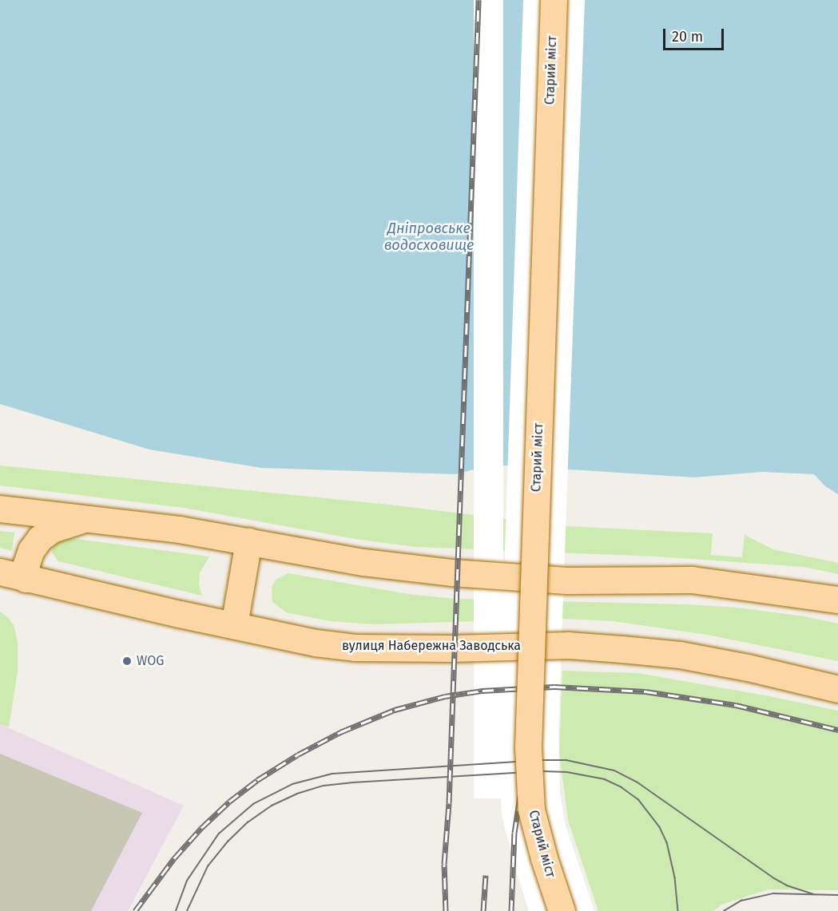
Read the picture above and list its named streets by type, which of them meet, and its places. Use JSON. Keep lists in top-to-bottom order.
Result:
{
  "streets": {
    "main road": ["Старий міст", "вулиця Набережна Заводська"]
  },
  "water": ["Дніпровське водосховище"],
  "places": ["WOG"],
  "scale_bar": "20 m"
}
